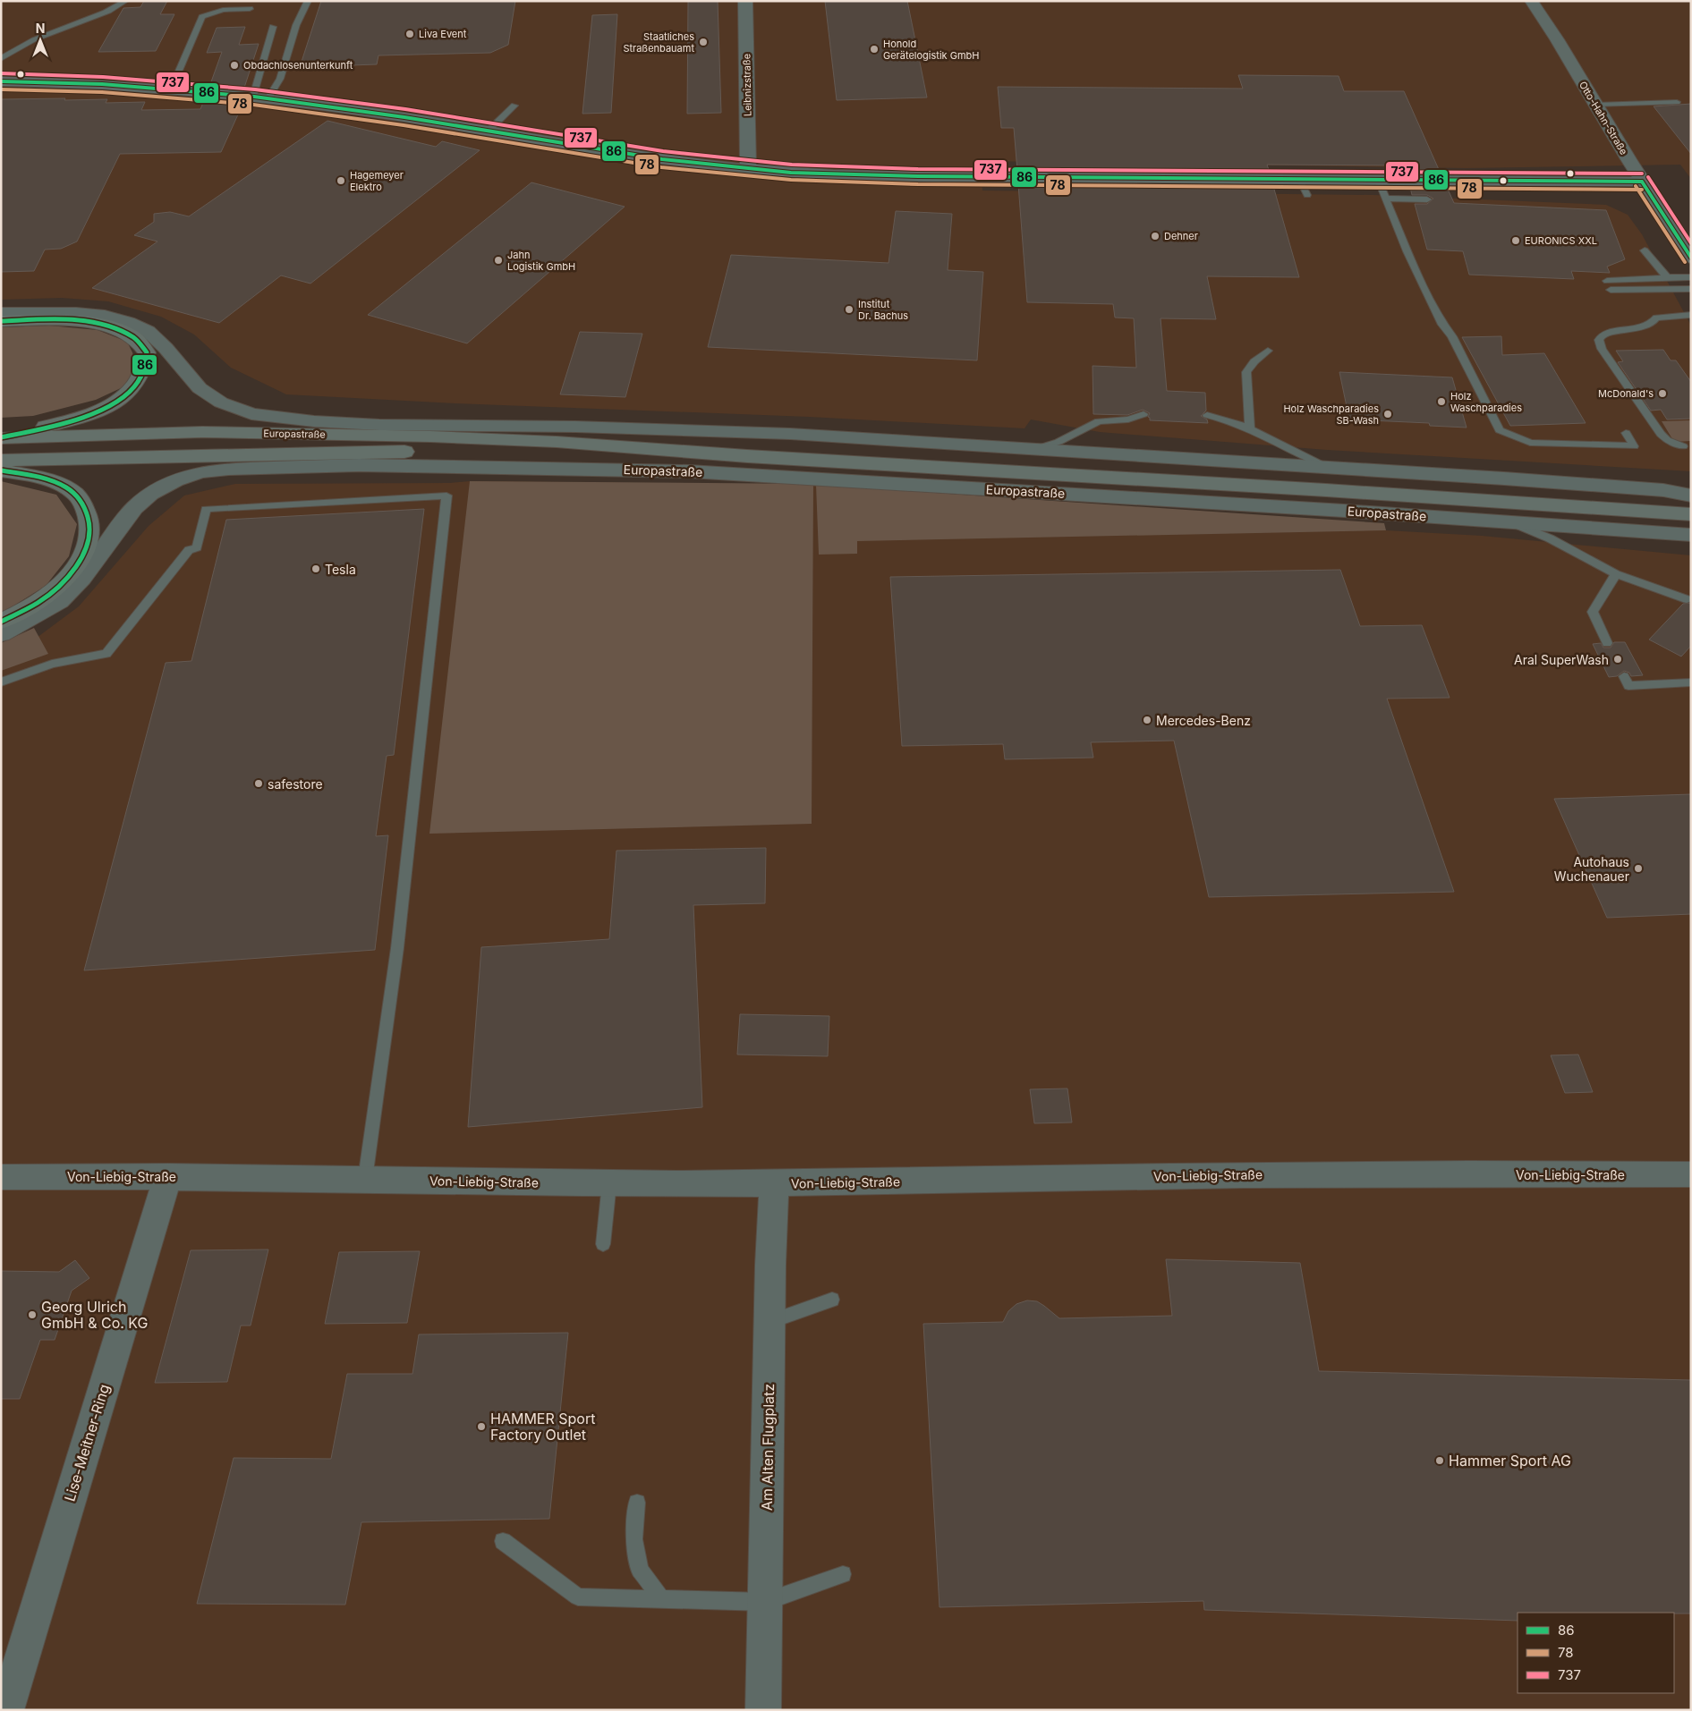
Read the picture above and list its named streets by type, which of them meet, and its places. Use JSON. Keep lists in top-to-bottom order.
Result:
{
  "streets": {
    "highway": ["Europastraße"],
    "street": [
      "Leibnizstraße",
      "Otto-Hahn-Straße",
      "Von-Liebig-Straße",
      "Lise-Meitner-Ring",
      "Am Alten Flugplatz"
    ]
  },
  "crossings": [
    ["Von-Liebig-Straße", "Lise-Meitner-Ring"],
    ["Von-Liebig-Straße", "Am Alten Flugplatz"]
  ],
  "places": [
    "Liva Event",
    "Staatliches Straßenbauamt",
    "Honold Gerätelogistik GmbH",
    "Obdachlosenunterkunft",
    "Hagemeyer Elektro",
    "Dehner",
    "EURONICS XXL",
    "Jahn Logistik GmbH",
    "Institut Dr. Bachus",
    "McDonald's",
    "Holz Waschparadies",
    "Holz Waschparadies SB-Wash",
    "Tesla",
    "Aral SuperWash",
    "Mercedes-Benz",
    "safestore",
    "Autohaus Wuchenauer",
    "Georg Ulrich GmbH & Co. KG",
    "HAMMER Sport Factory Outlet",
    "Hammer Sport AG"
  ],
  "lines": ["transit line 737", "transit line 86", "transit line 78"],
  "legend": ["86", "78", "737"],
  "north": "top"
}
